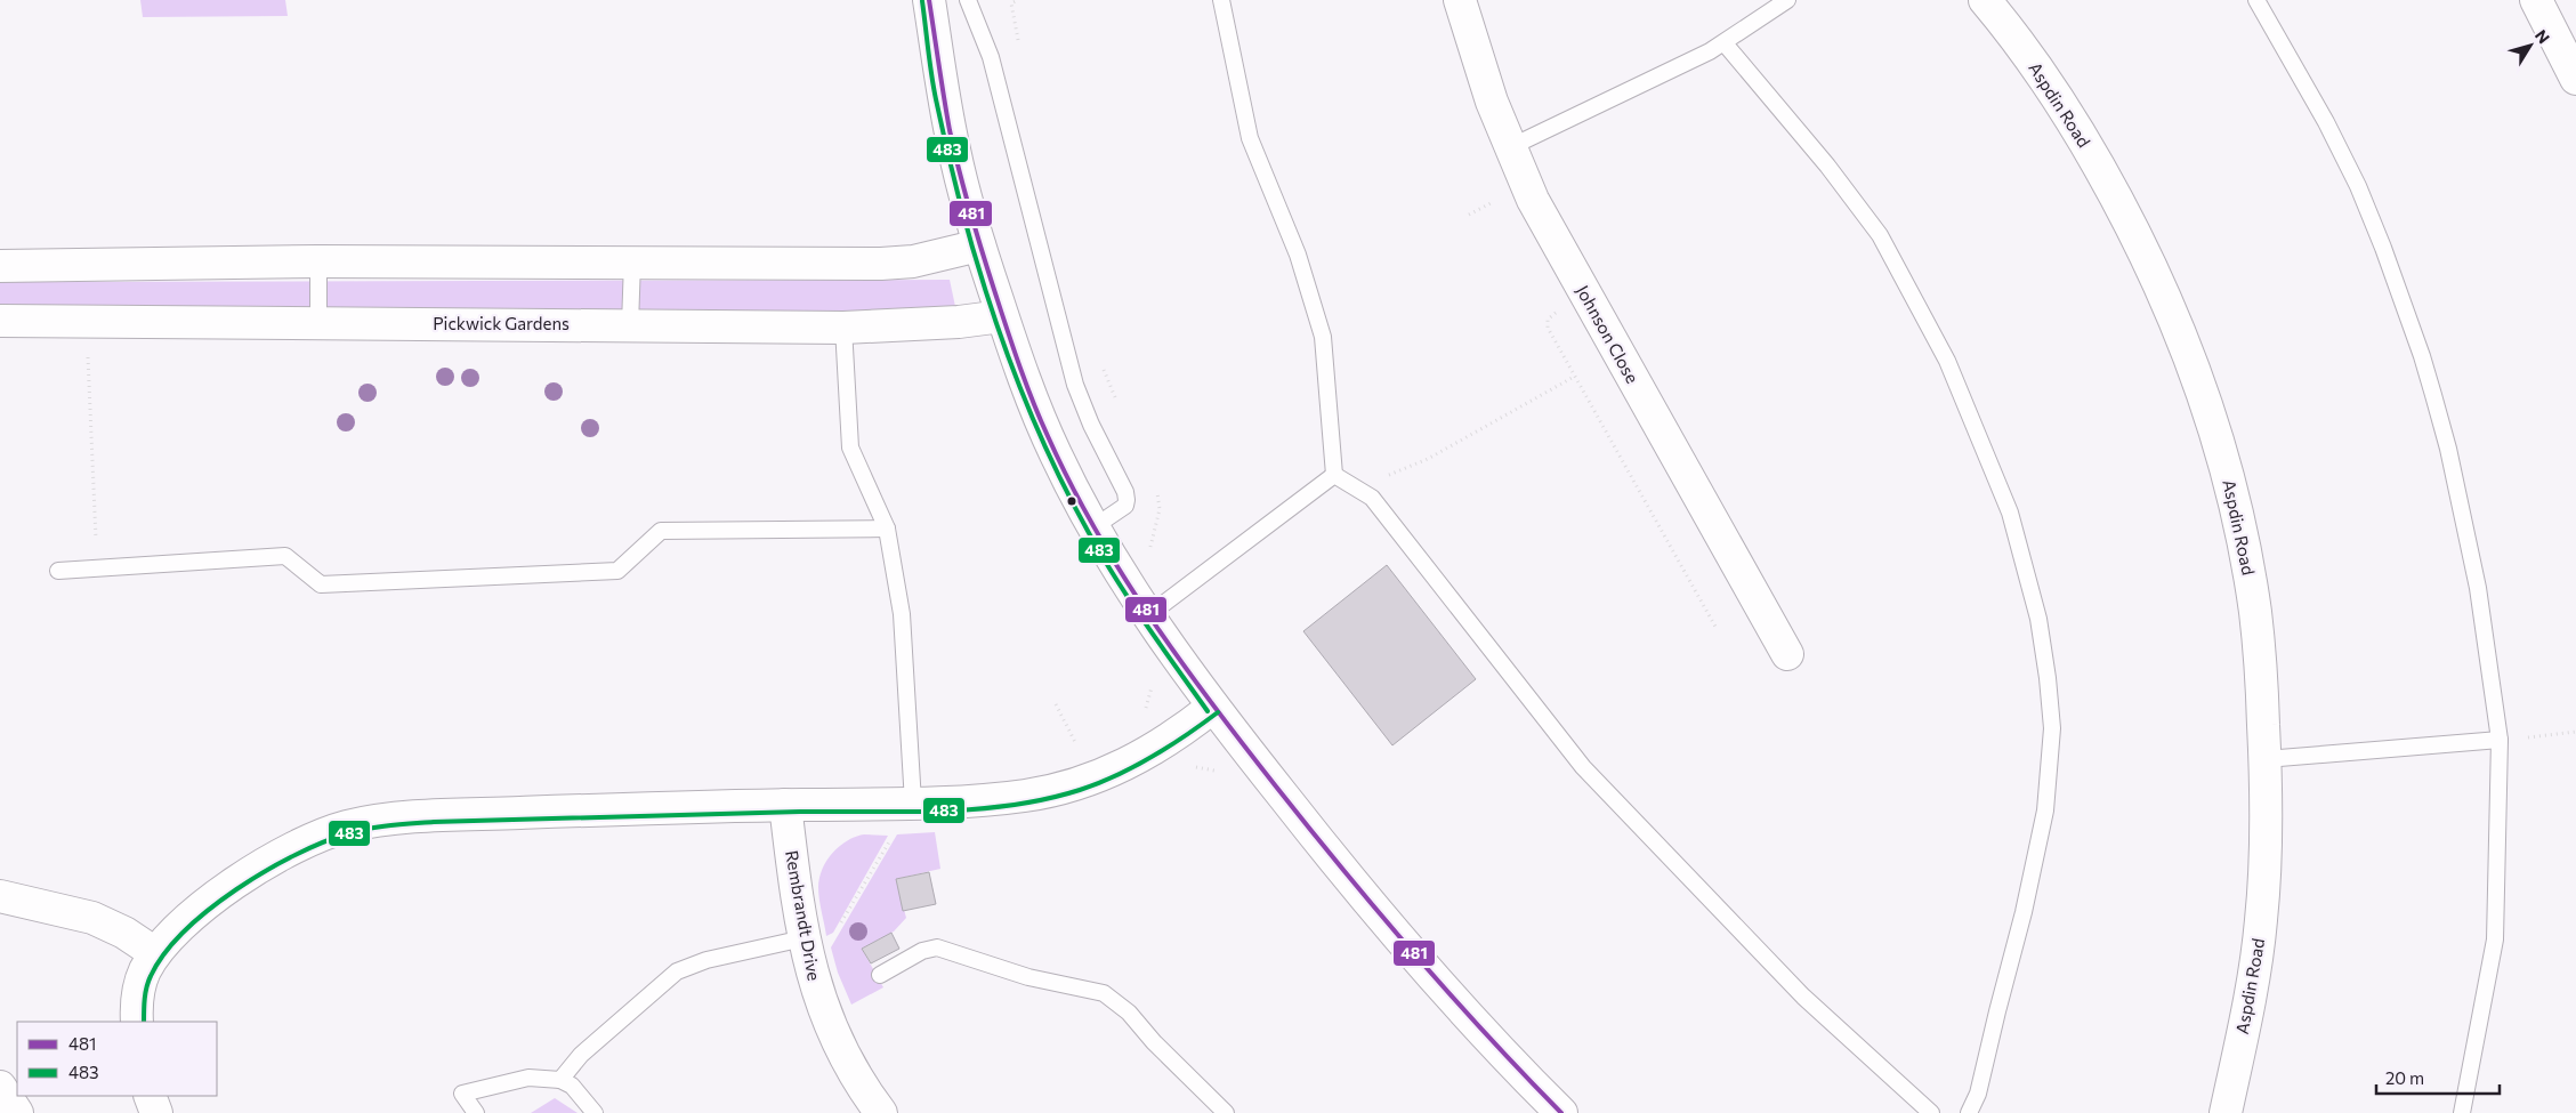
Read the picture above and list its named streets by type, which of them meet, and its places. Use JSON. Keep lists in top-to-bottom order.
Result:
{
  "streets": {
    "street": [
      "Aspdin Road",
      "Pickwick Gardens",
      "Johnson Close",
      "Rembrandt Drive"
    ]
  },
  "lines": ["transit line 481", "transit line 483"],
  "legend": ["481", "483"],
  "scale_bar": "20 m",
  "north": "top right"
}
